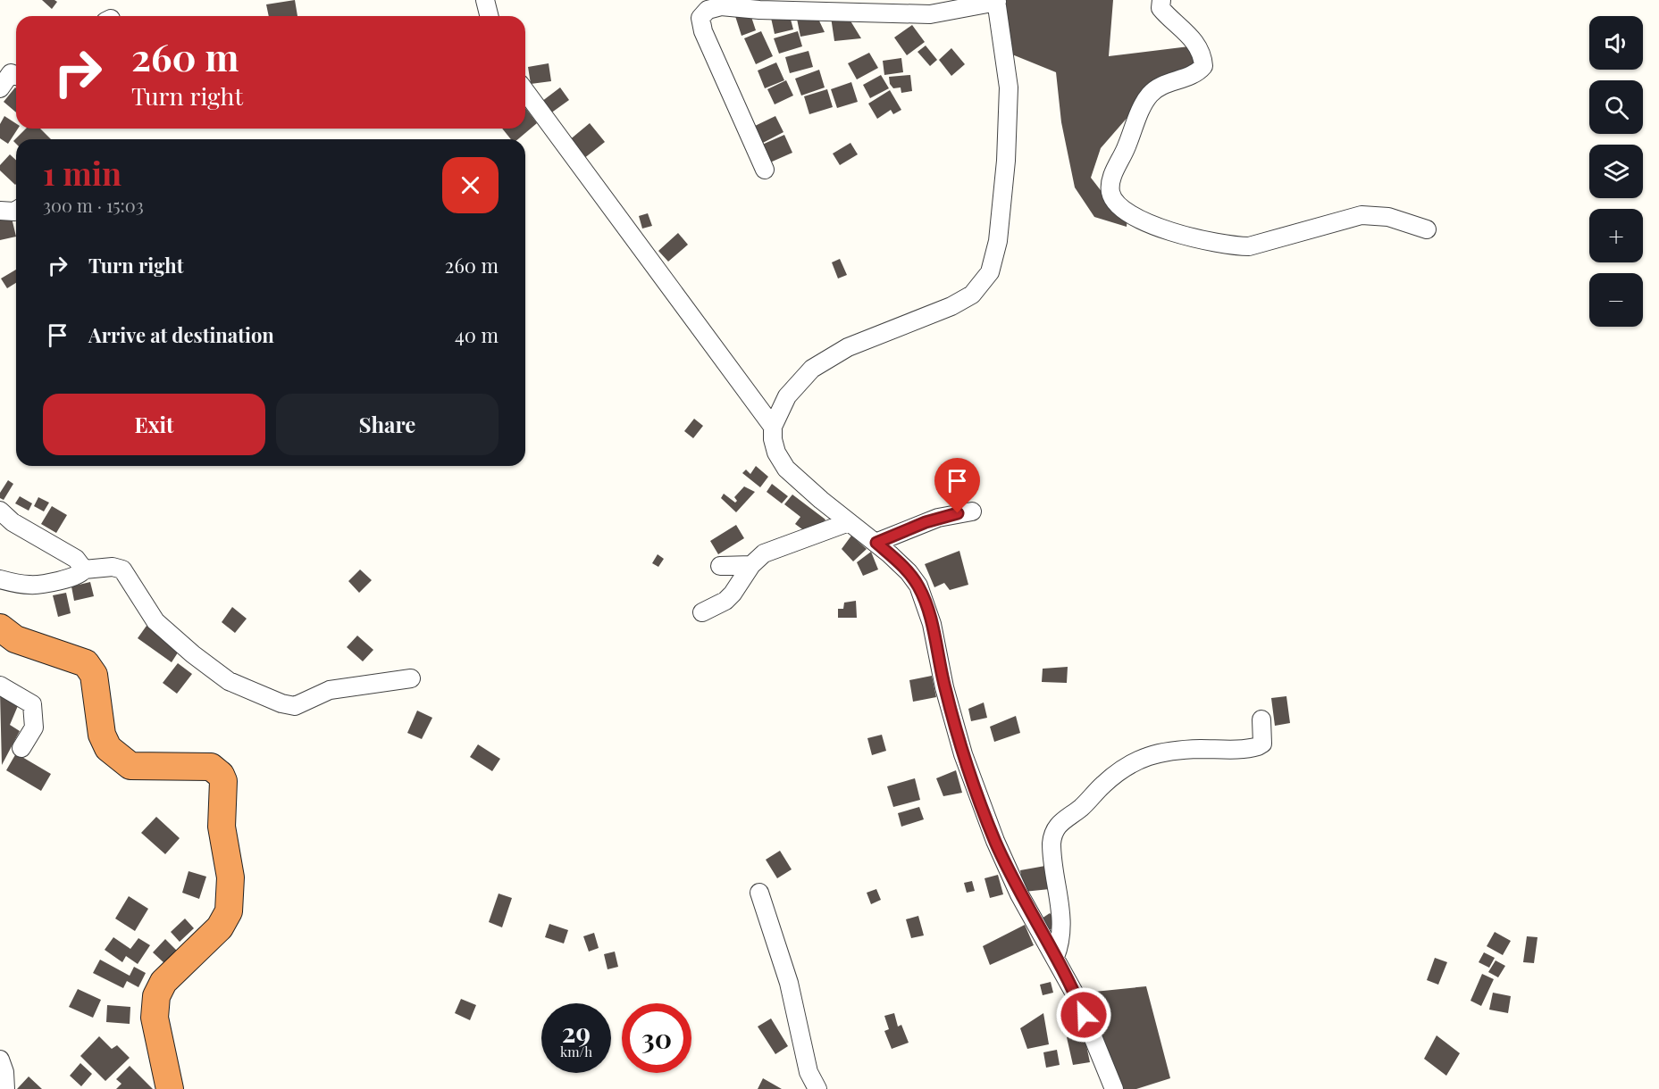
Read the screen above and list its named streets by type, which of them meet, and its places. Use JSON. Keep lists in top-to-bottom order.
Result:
{
  "page": {
    "map_buttons": ["+", "−"],
    "turn": ["260 m", "Turn right"],
    "heading": ["1 min", "300 m · 15:03"],
    "list": [
      {
        "name": "Turn right",
        "value": "260 m"
      },
      {
        "name": "Arrive at destination",
        "value": "40 m"
      }
    ],
    "buttons": ["Exit", "Share"],
    "speed": "29 km/h",
    "limit": "30"
  }
}
